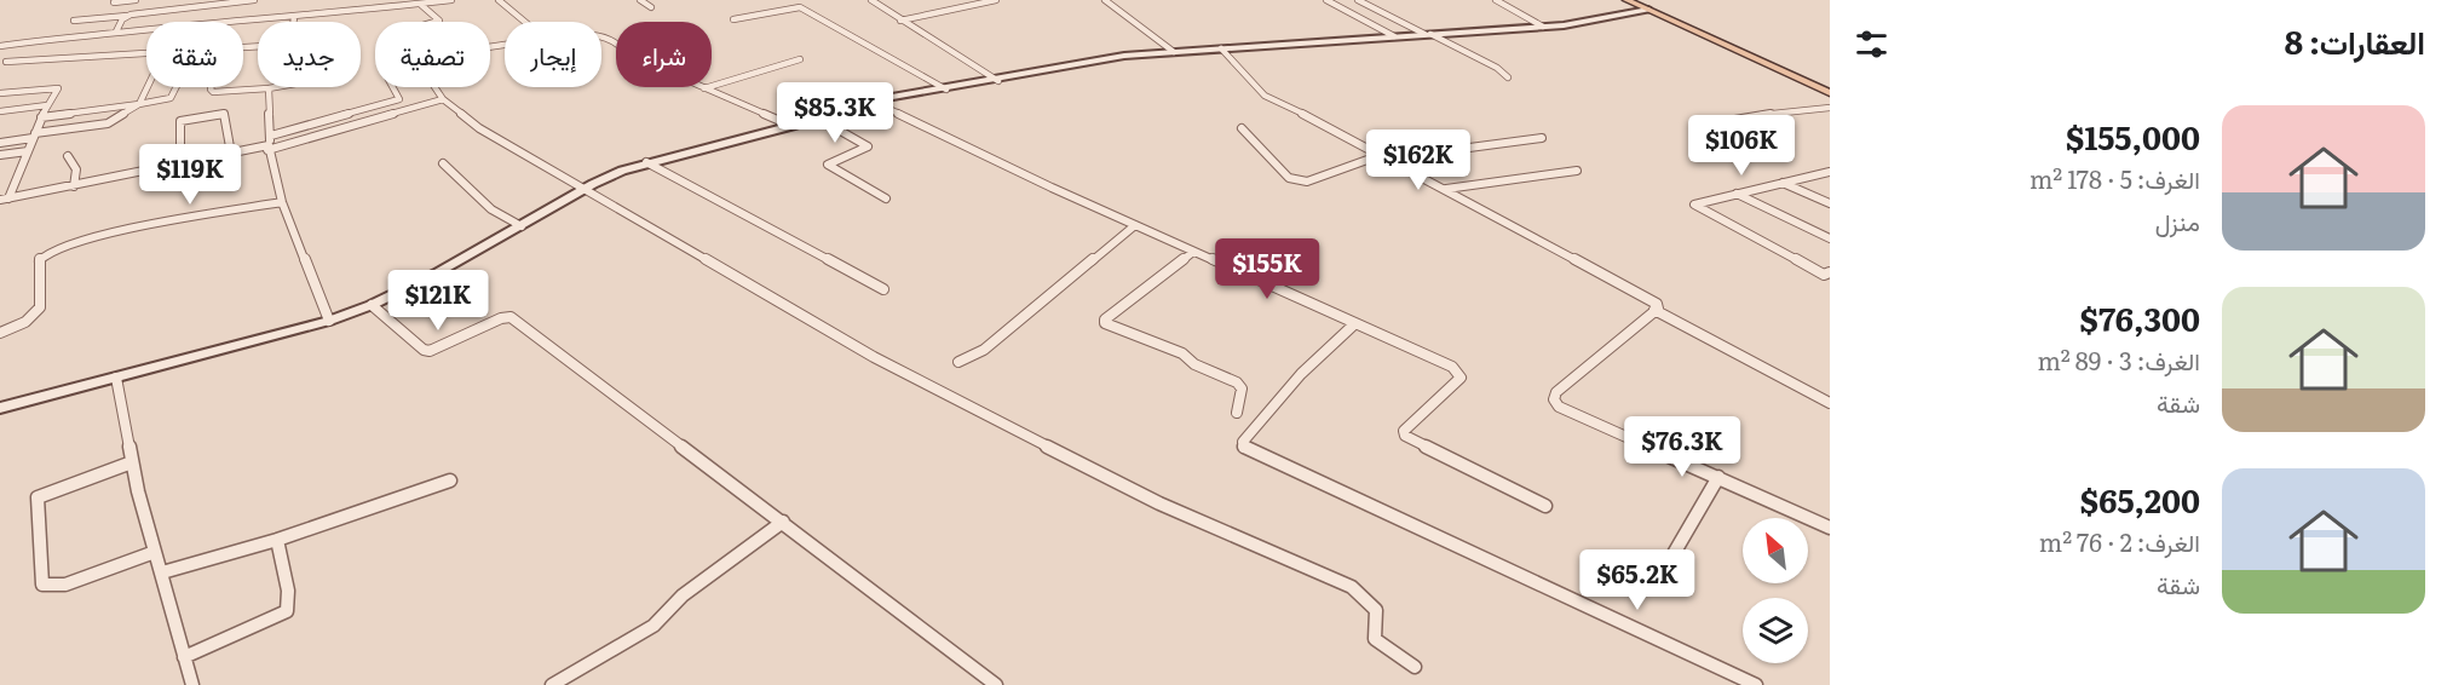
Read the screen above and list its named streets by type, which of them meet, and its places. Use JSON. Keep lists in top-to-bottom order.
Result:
{
  "north": "top left",
  "page": {
    "heading": "العقارات: 8",
    "chip": [
      "شراء",
      "إيجار",
      "تصفية",
      "جديد",
      "شقة"
    ],
    "price": [
      "$85.3K",
      "$106K",
      "$162K",
      "$119K",
      "$155K",
      "$121K",
      "$76.3K",
      "$65.2K"
    ],
    "list": [
      {
        "name": "$155,000",
        "note": "الغرف: 5 · 178 m² · منزل"
      },
      {
        "name": "$76,300",
        "note": "الغرف: 3 · 89 m² · شقة"
      },
      {
        "name": "$65,200",
        "note": "الغرف: 2 · 76 m² · شقة"
      }
    ]
  }
}
